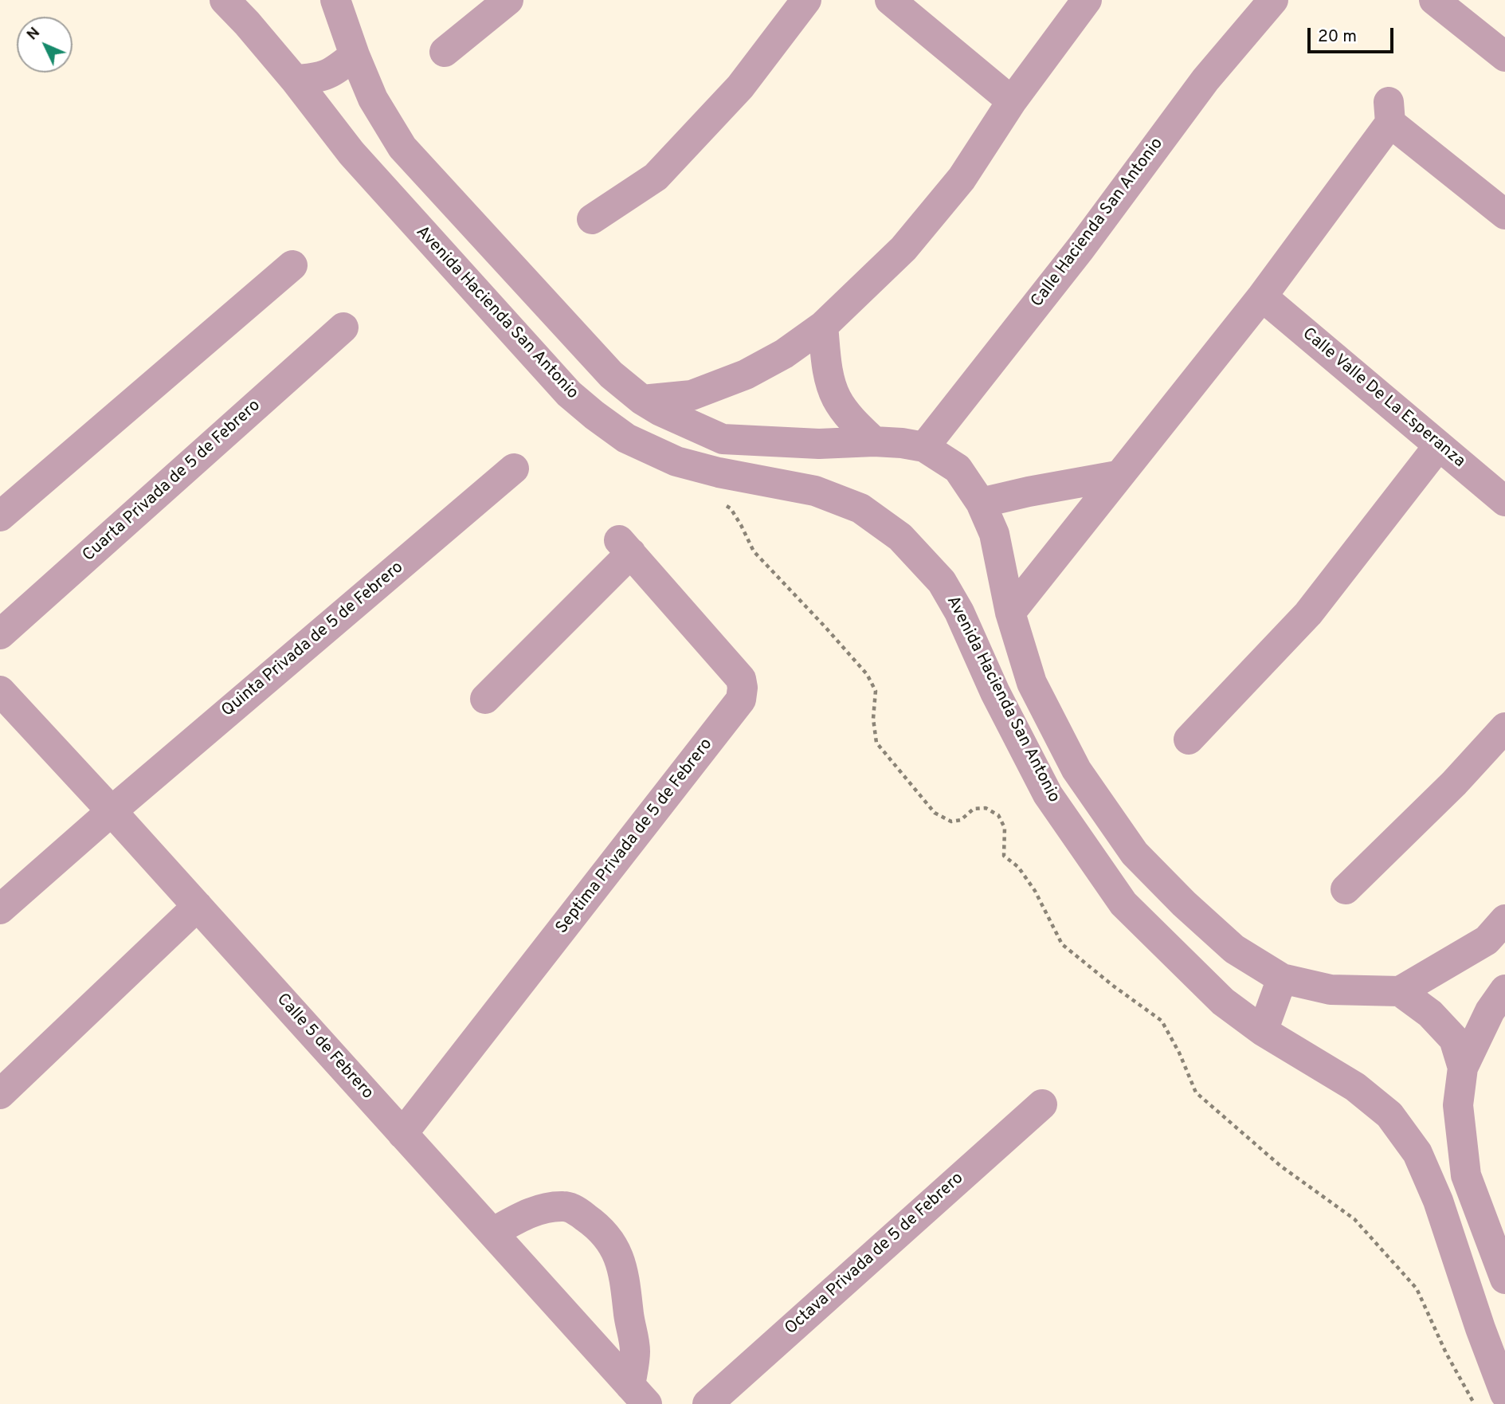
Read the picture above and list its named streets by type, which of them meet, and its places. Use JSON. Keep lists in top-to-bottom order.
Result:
{
  "streets": {
    "street": [
      "Calle Hacienda San Antonio",
      "Avenida Hacienda San Antonio",
      "Calle Valle De La Esperanza",
      "Cuarta Privada de 5 de Febrero",
      "Quinta Privada de 5 de Febrero",
      "Septima Privada de 5 de Febrero",
      "Calle 5 de Febrero",
      "Octava Privada de 5 de Febrero"
    ]
  },
  "crossings": [
    ["Calle Hacienda San Antonio", "Avenida Hacienda San Antonio"],
    ["Quinta Privada de 5 de Febrero", "Calle 5 de Febrero"],
    ["Septima Privada de 5 de Febrero", "Calle 5 de Febrero"]
  ],
  "scale_bar": "20 m",
  "north": "top left"
}
